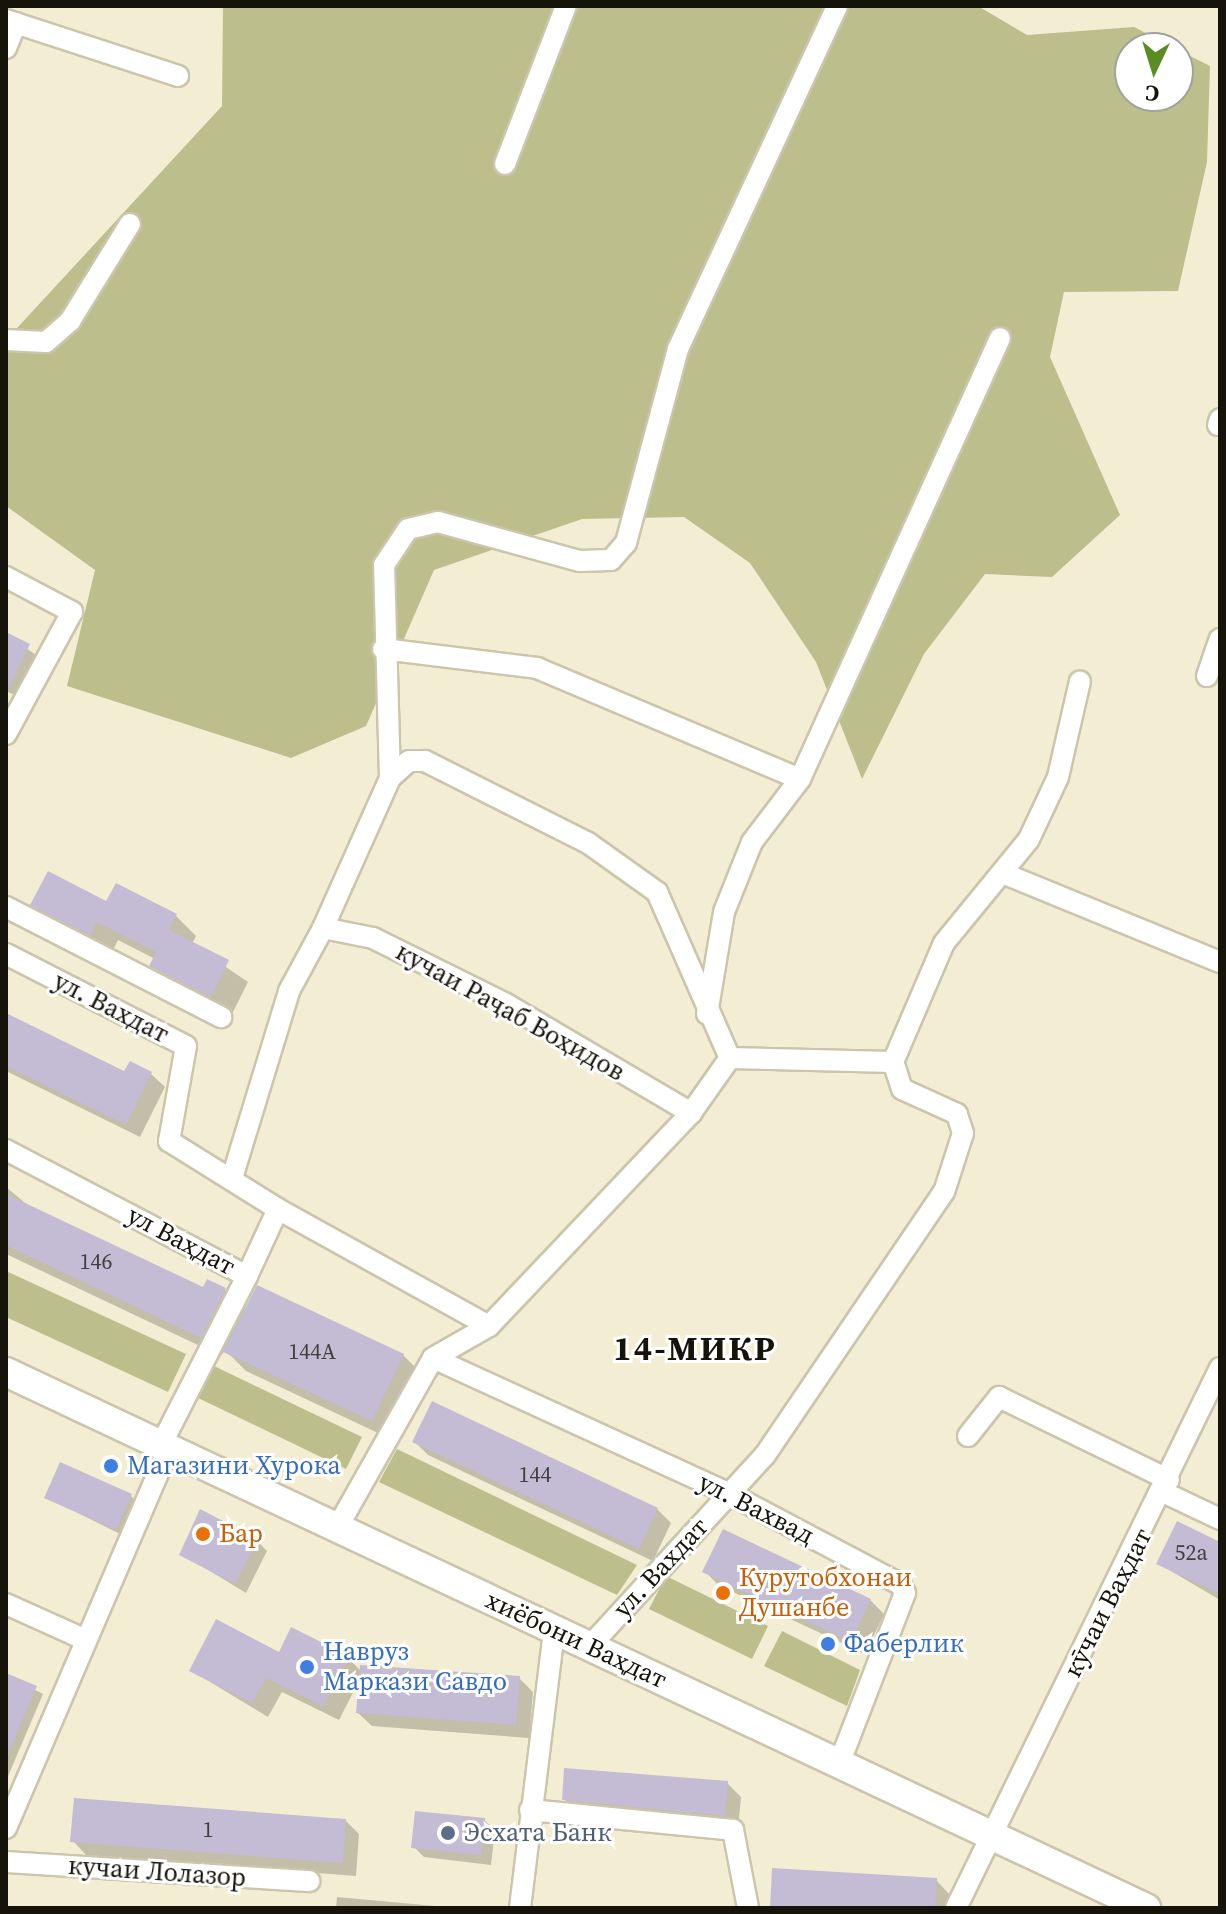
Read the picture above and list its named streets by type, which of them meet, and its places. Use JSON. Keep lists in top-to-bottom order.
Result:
{
  "streets": {
    "main road": ["хиёбони Ваҳдат"],
    "street": [
      "ул. Вахдат",
      "кучаи Раҷаб Воҳидов",
      "ул Ваҳдат",
      "ул. Вахвад",
      "кӯчаи Ваҳдат",
      "кучаи Лолазор"
    ]
  },
  "crossings": [
    ["ул. Вахдат", "ул Ваҳдат"],
    ["ул. Вахдат", "ул. Вахвад"],
    ["ул. Вахдат", "хиёбони Ваҳдат"],
    ["ул. Вахвад", "хиёбони Ваҳдат"],
    ["кӯчаи Ваҳдат", "хиёбони Ваҳдат"]
  ],
  "districts": ["14-МИКР"],
  "places": [
    "Магазини Хурока",
    "Бар",
    "Курутобхонаи Душанбе",
    "Фаберлик",
    "Навруз Маркази Савдо",
    "Эсхата Банк"
  ],
  "house_numbers": [
    "146",
    "144А",
    "144",
    "52a",
    "1"
  ],
  "north": "bottom"
}
